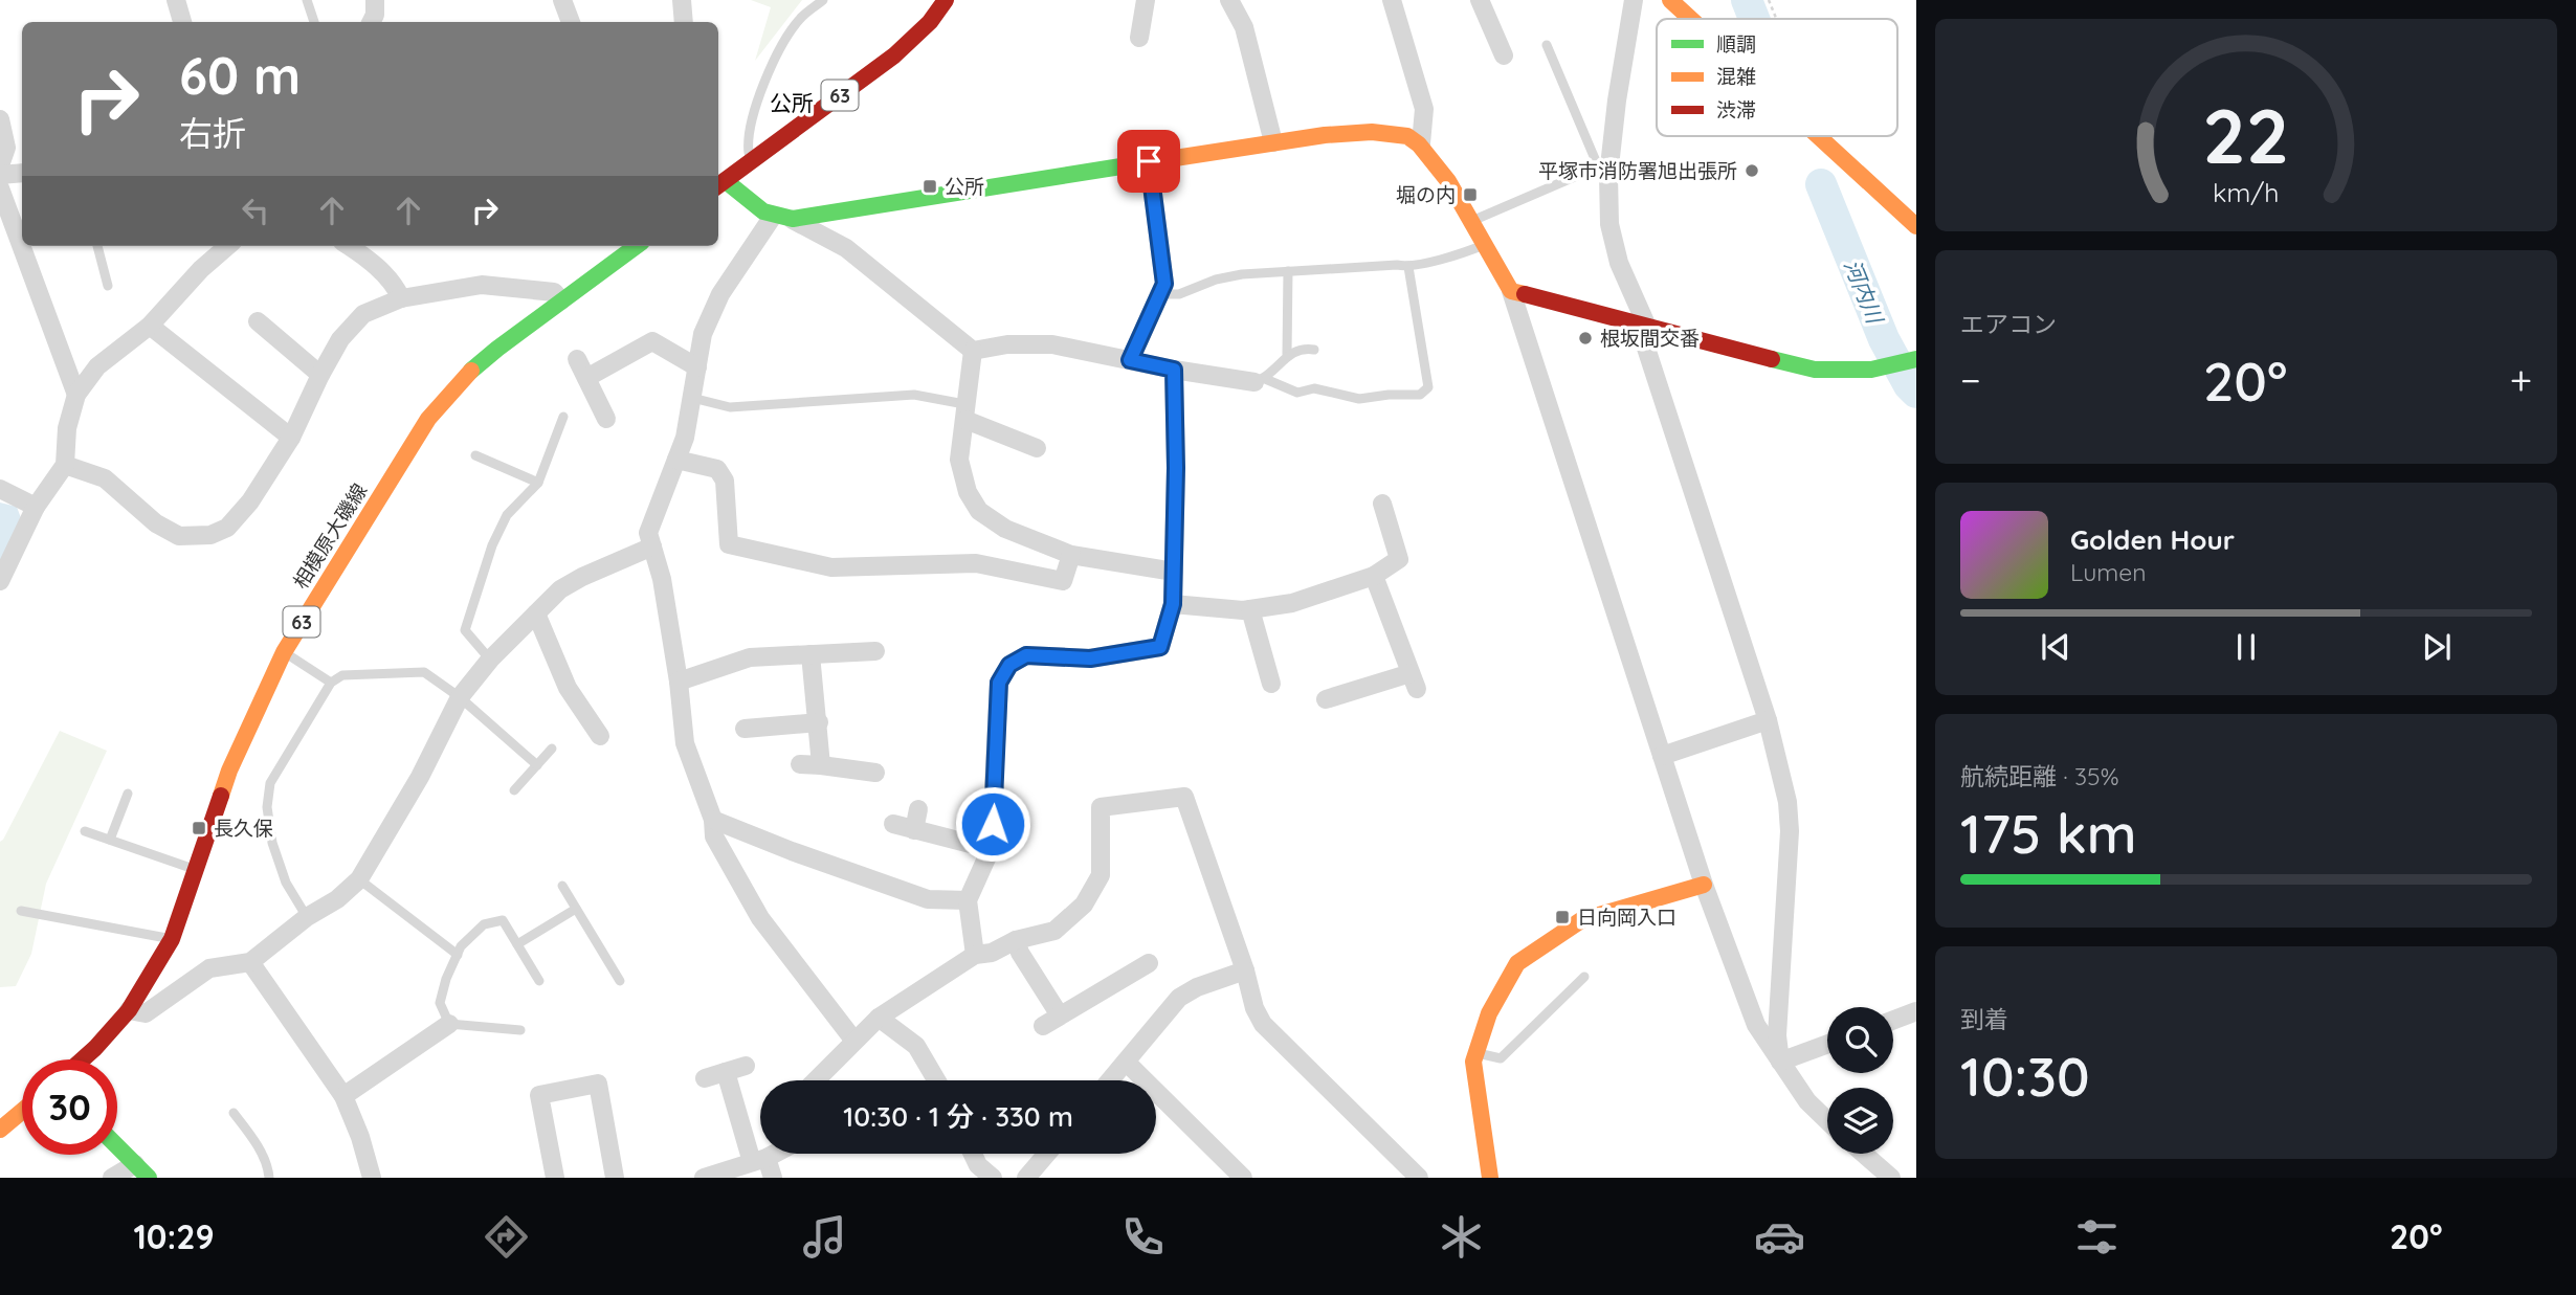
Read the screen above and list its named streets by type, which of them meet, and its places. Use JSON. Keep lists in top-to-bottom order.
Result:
{
  "streets": {
    "street": ["63", "相模原大磯線"]
  },
  "districts": ["公所"],
  "water": ["河内川"],
  "places": {
    "other": ["平塚市消防署旭出張所", "根坂間交番"],
    "transit": [
      "公所",
      "堀の内",
      "長久保",
      "日向岡入口"
    ]
  },
  "legend": ["順調", "混雑", "渋滞"],
  "page": {
    "turn": ["60 m", "右折"],
    "tile": [
      "エアコン",
      ["航続距離 · 35%", "175 km"],
      ["到着", "10:30"]
    ],
    "heat": ["−", "20°", "+"],
    "song": ["Golden Hour", "Lumen"],
    "limit": "30",
    "trip": "10:30 · 1 分 · 330 m",
    "tabs": ["10:29", "20°"],
    "gauge": ["22", "km/h"]
  }
}
